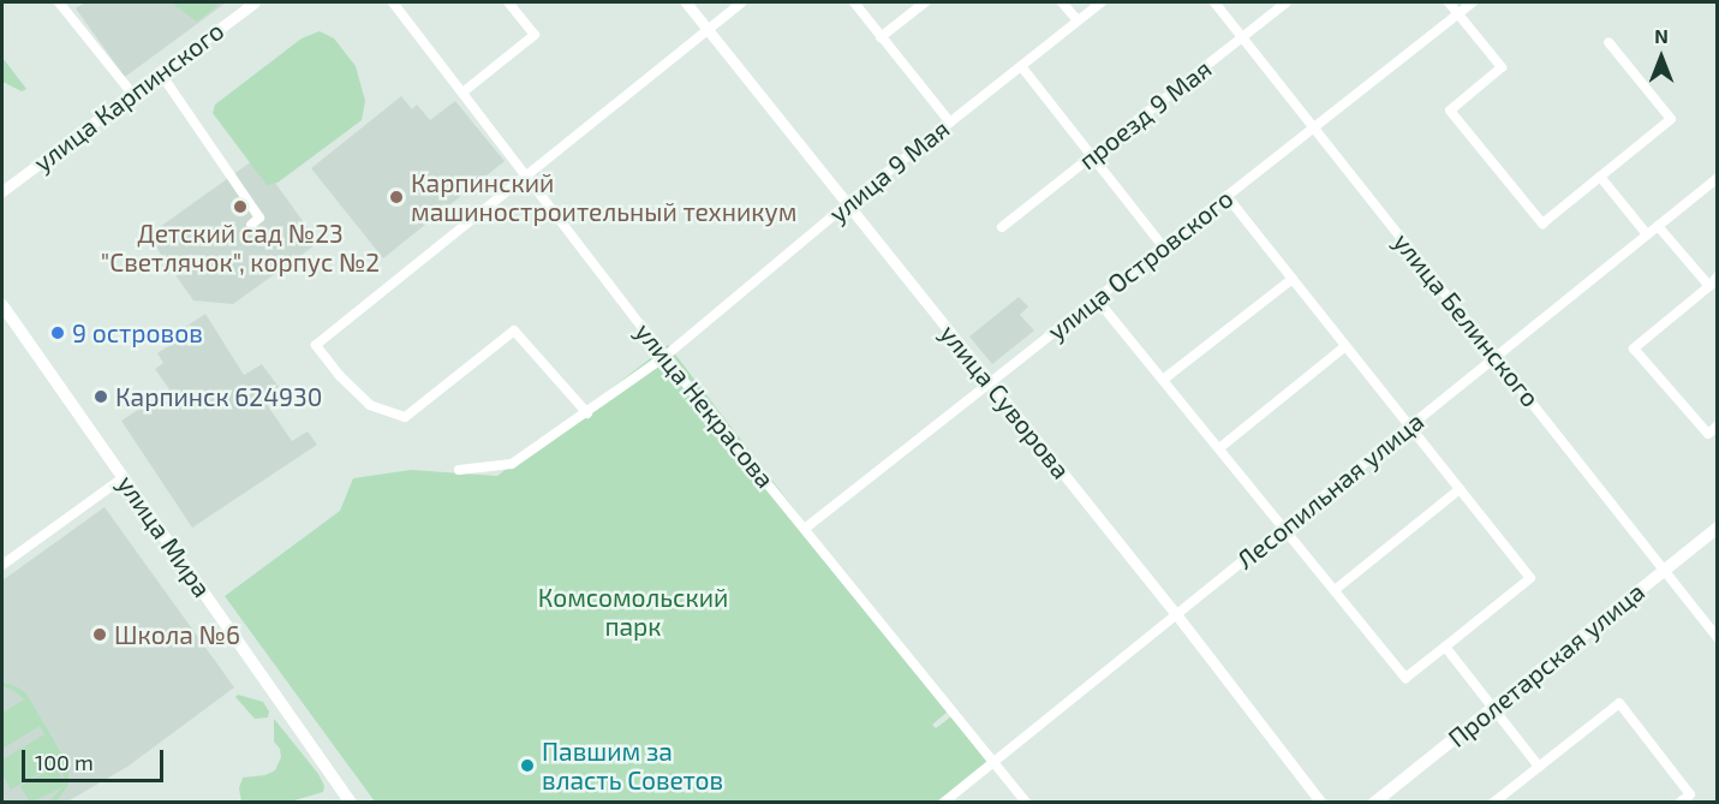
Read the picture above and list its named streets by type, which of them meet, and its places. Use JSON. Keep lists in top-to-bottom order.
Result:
{
  "streets": {
    "main road": ["улица Мира", "Пролетарская улица"],
    "street": [
      "улица Карпинского",
      "проезд 9 Мая",
      "улица 9 Мая",
      "улица Островского",
      "улица Белинского",
      "улица Суворова",
      "улица Некрасова",
      "Лесопильная улица"
    ]
  },
  "crossings": [
    ["проезд 9 Мая", "улица Белинского"],
    ["улица 9 Мая", "улица Суворова"],
    ["улица 9 Мая", "улица Некрасова"],
    ["улица Островского", "улица Белинского"],
    ["улица Островского", "улица Суворова"],
    ["улица Островского", "улица Некрасова"],
    ["улица Белинского", "Лесопильная улица"],
    ["улица Белинского", "Пролетарская улица"],
    ["улица Суворова", "Лесопильная улица"],
    ["улица Некрасова", "Лесопильная улица"]
  ],
  "parks": ["Комсомольский парк"],
  "places": [
    "Карпинский машиностроительный техникум",
    "Детский сад №23 \"Светлячок\", корпус №2",
    "9 островов",
    "Карпинск 624930",
    "Школа №6",
    "Павшим за власть Советов"
  ],
  "scale_bar": "100 m",
  "north": "top"
}
